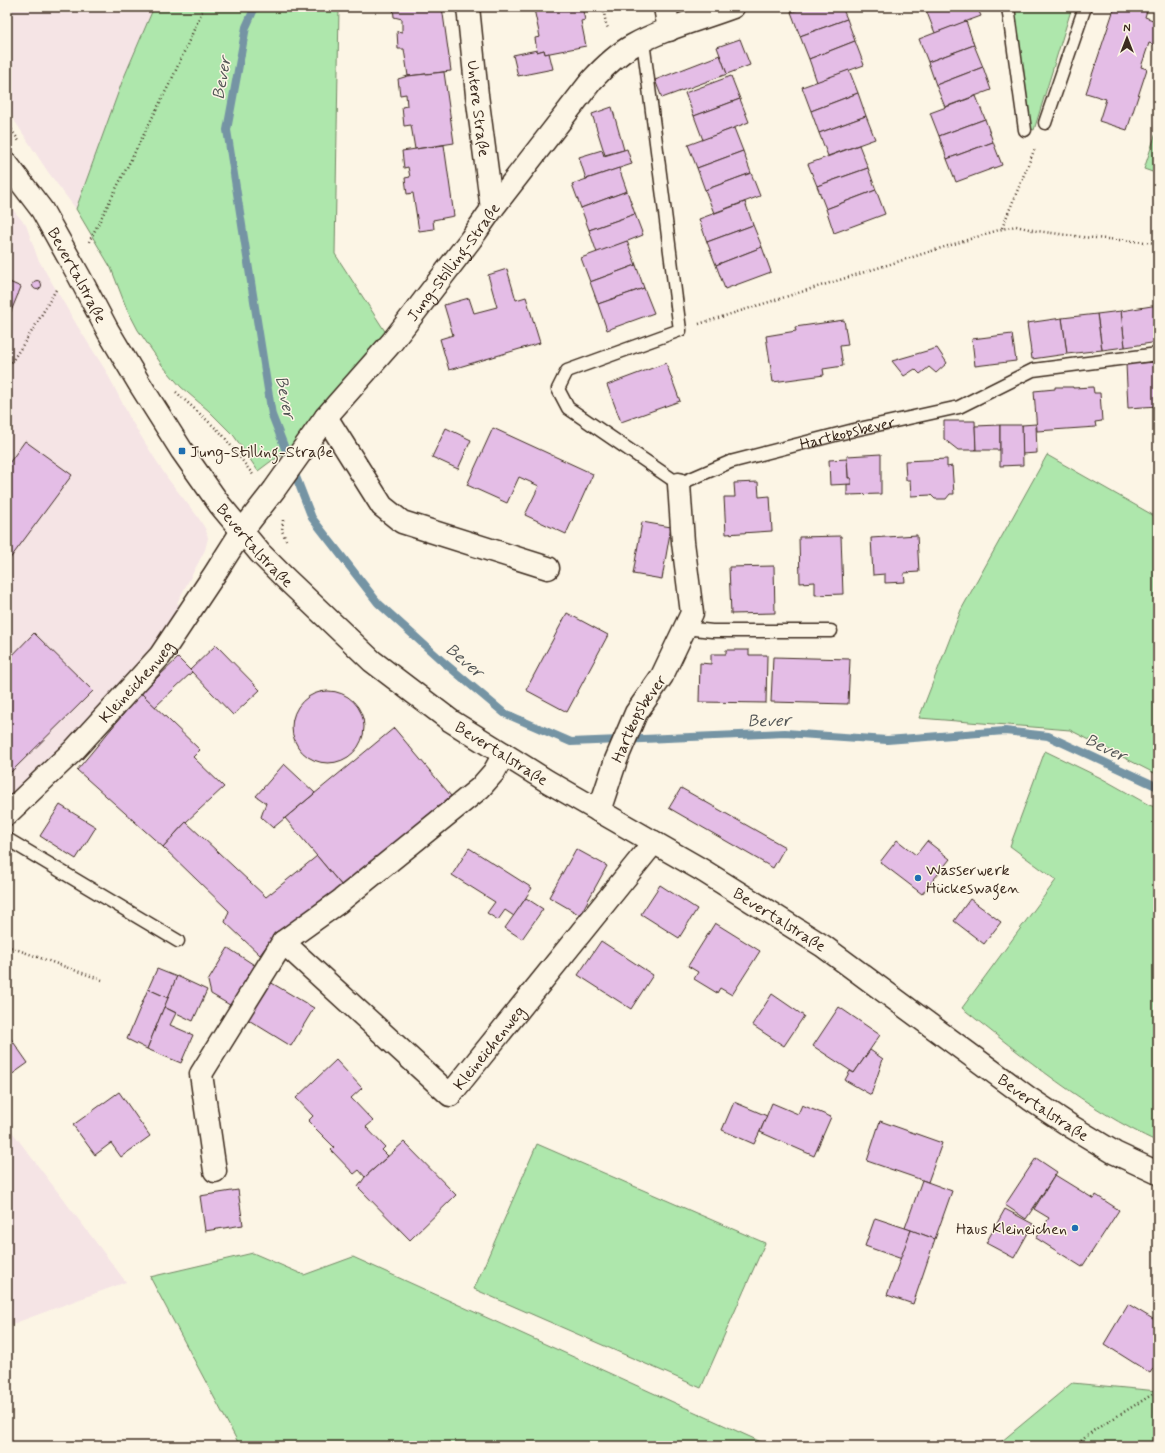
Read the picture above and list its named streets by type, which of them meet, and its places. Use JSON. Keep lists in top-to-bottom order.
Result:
{
  "streets": {
    "street": [
      "Untere Straße",
      "Jung-Stilling-Straße",
      "Bevertalstraße",
      "Hartkopsbever",
      "Kleineichenweg"
    ]
  },
  "crossings": [
    ["Untere Straße", "Jung-Stilling-Straße"],
    ["Jung-Stilling-Straße", "Bevertalstraße"],
    ["Jung-Stilling-Straße", "Kleineichenweg"],
    ["Bevertalstraße", "Hartkopsbever"],
    ["Bevertalstraße", "Kleineichenweg"]
  ],
  "water": ["Bever"],
  "places": {
    "transit": ["Jung-Stilling-Straße"],
    "other": ["Wasserwerk Hückeswagen", "Haus Kleineichen"]
  },
  "north": "top"
}
